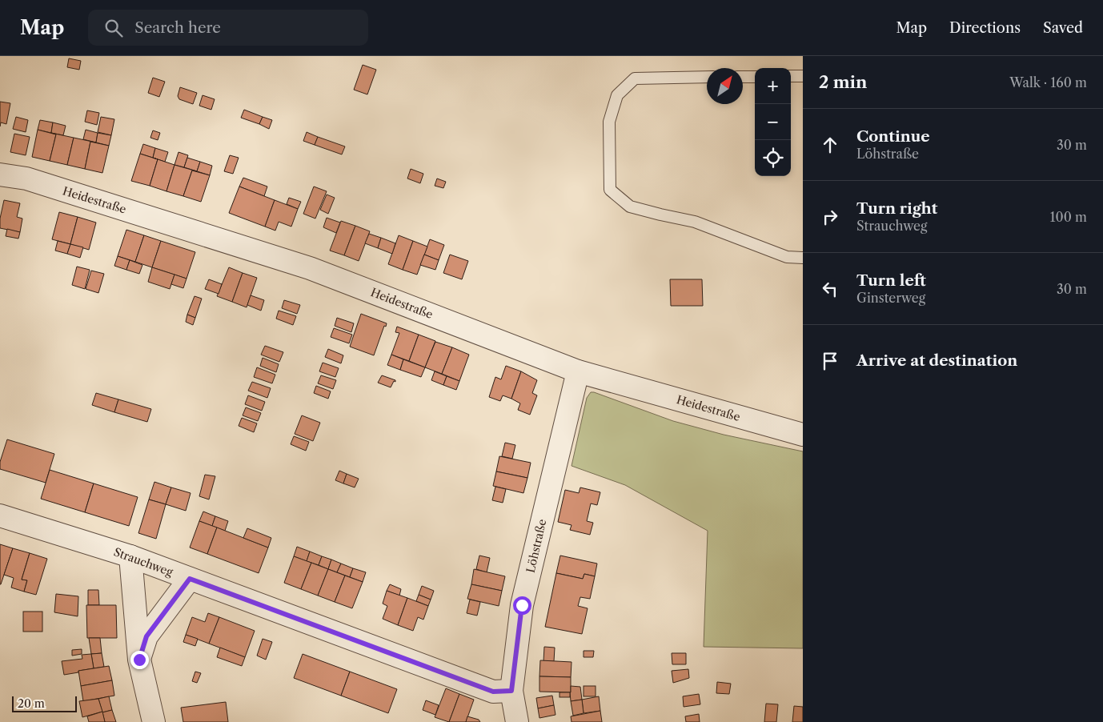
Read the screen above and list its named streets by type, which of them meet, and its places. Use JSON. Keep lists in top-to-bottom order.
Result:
{
  "streets": {
    "street": ["Heidestraße", "Löhstraße", "Strauchweg"]
  },
  "crossings": [
    ["Heidestraße", "Löhstraße"],
    ["Löhstraße", "Strauchweg"]
  ],
  "scale_bar": "20 m",
  "north": "top right",
  "page": {
    "header": "Map",
    "search": "Search here",
    "nav": ["Map", "Directions", "Saved"],
    "heading": ["2 min", "Walk · 160 m"],
    "map_buttons": ["+", "−"],
    "list": [
      ["Continue", "Löhstraße", "30 m"],
      ["Turn right", "Strauchweg", "100 m"],
      ["Turn left", "Ginsterweg", "30 m"],
      "Arrive at destination"
    ],
    "scale": "20 m"
  }
}
